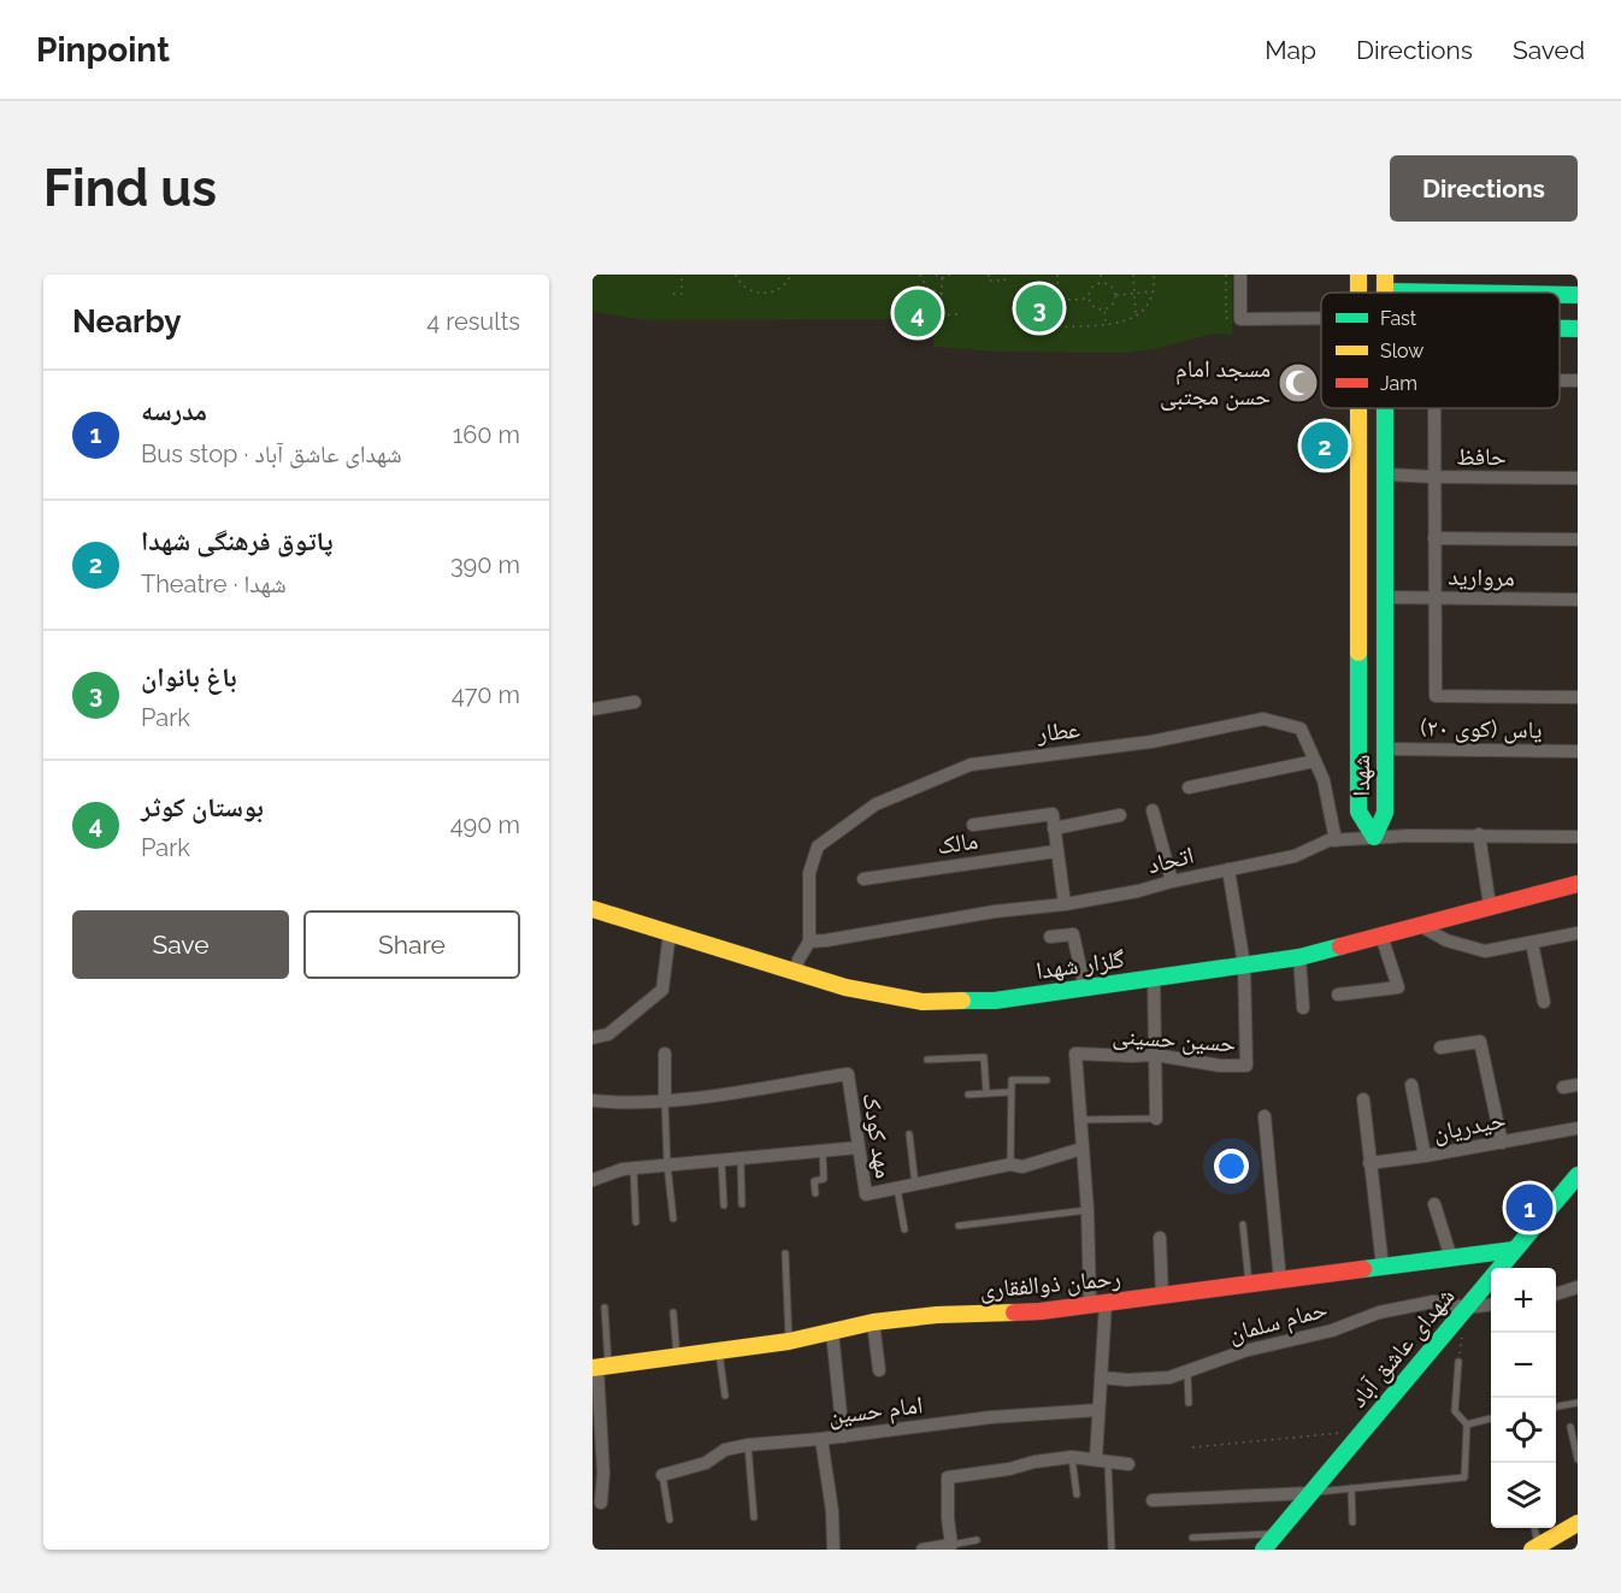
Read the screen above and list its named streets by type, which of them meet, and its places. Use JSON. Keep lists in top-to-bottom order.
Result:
{
  "streets": {
    "street": [
      "حافظ",
      "مروارید",
      "یاس (کوی ۲۰)",
      "عطار",
      "شهدا",
      "مالک",
      "اتحاد",
      "گلزار شهدا",
      "حسین حسینی",
      "حیدریان",
      "مهد کودک",
      "رحمان ذوالفقاری",
      "حمام سلمان",
      "شهدای عاشق آباد",
      "امام حسین"
    ]
  },
  "crossings": [
    ["حافظ", "شهدا"],
    ["مروارید", "شهدا"],
    ["یاس (کوی ۲۰)", "شهدا"],
    ["عطار", "اتحاد"],
    ["شهدا", "اتحاد"],
    ["گلزار شهدا", "حسین حسینی"],
    ["حسین حسینی", "مهد کودک"],
    ["حسین حسینی", "رحمان ذوالفقاری"],
    ["حسین حسینی", "حمام سلمان"],
    ["حسین حسینی", "امام حسین"],
    ["رحمان ذوالفقاری", "شهدای عاشق آباد"],
    ["حمام سلمان", "شهدای عاشق آباد"]
  ],
  "places": {
    "mosque": ["مسجد امام حسن مجتبی"]
  },
  "legend": ["Fast", "Slow", "Jam"],
  "page": {
    "header": "Pinpoint",
    "nav": ["Map", "Directions", "Saved"],
    "buttons": [
      "Directions",
      ["Save", "Share"]
    ],
    "title": "Find us",
    "heading": ["Nearby", "4 results"],
    "pins": [
      "3",
      "4",
      "2",
      "1"
    ],
    "list": [
      {
        "mark": "1",
        "name": "مدرسه",
        "note": "Bus stop · شهدای عاشق آباد",
        "value": "160 m"
      },
      {
        "mark": "2",
        "name": "پاتوق فرهنگی شهدا",
        "note": "Theatre · شهدا",
        "value": "390 m"
      },
      {
        "mark": "3",
        "name": "باغ بانوان",
        "note": "Park",
        "value": "470 m"
      },
      {
        "mark": "4",
        "name": "بوستان کوثر",
        "note": "Park",
        "value": "490 m"
      }
    ],
    "map_buttons": ["+", "−"]
  }
}
